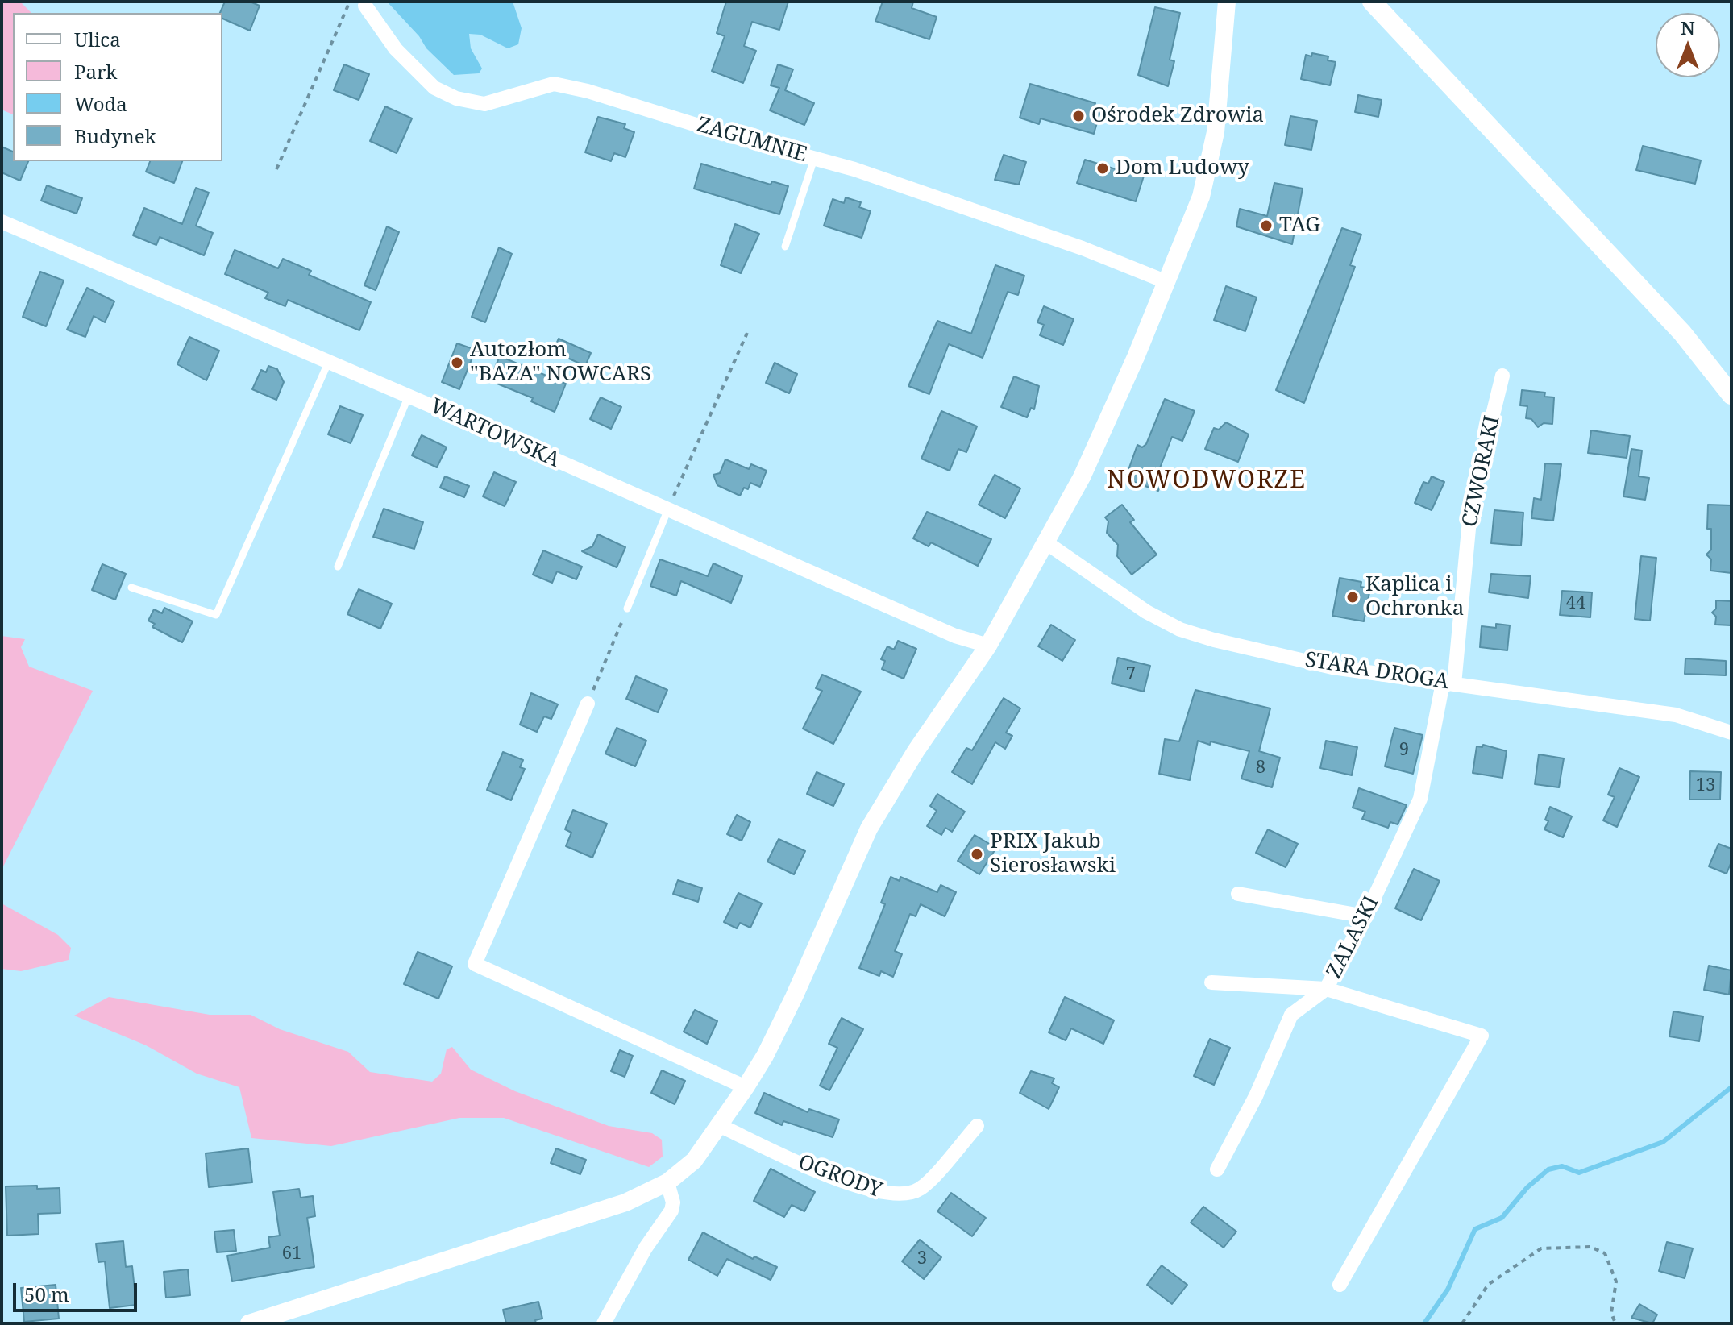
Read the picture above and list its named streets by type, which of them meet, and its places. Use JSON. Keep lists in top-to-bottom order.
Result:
{
  "streets": {
    "street": [
      "ZAGUMNIE",
      "WARTOWSKA",
      "CZWORAKI",
      "STARA DROGA",
      "ZALASKI",
      "OGRODY"
    ]
  },
  "crossings": [
    ["CZWORAKI", "STARA DROGA"],
    ["CZWORAKI", "ZALASKI"],
    ["STARA DROGA", "ZALASKI"]
  ],
  "districts": ["NOWODWORZE"],
  "places": [
    "Ośrodek Zdrowia",
    "Dom Ludowy",
    "TAG",
    "Autozłom \"BAZA\" NOWCARS",
    "Kaplica i Ochronka",
    "PRIX Jakub Sierosławski"
  ],
  "house_numbers": [
    "44",
    "7",
    "9",
    "8",
    "13",
    "61",
    "3"
  ],
  "legend": [
    "Ulica",
    "Park",
    "Woda",
    "Budynek"
  ],
  "scale_bar": "50 m",
  "north": "top"
}
